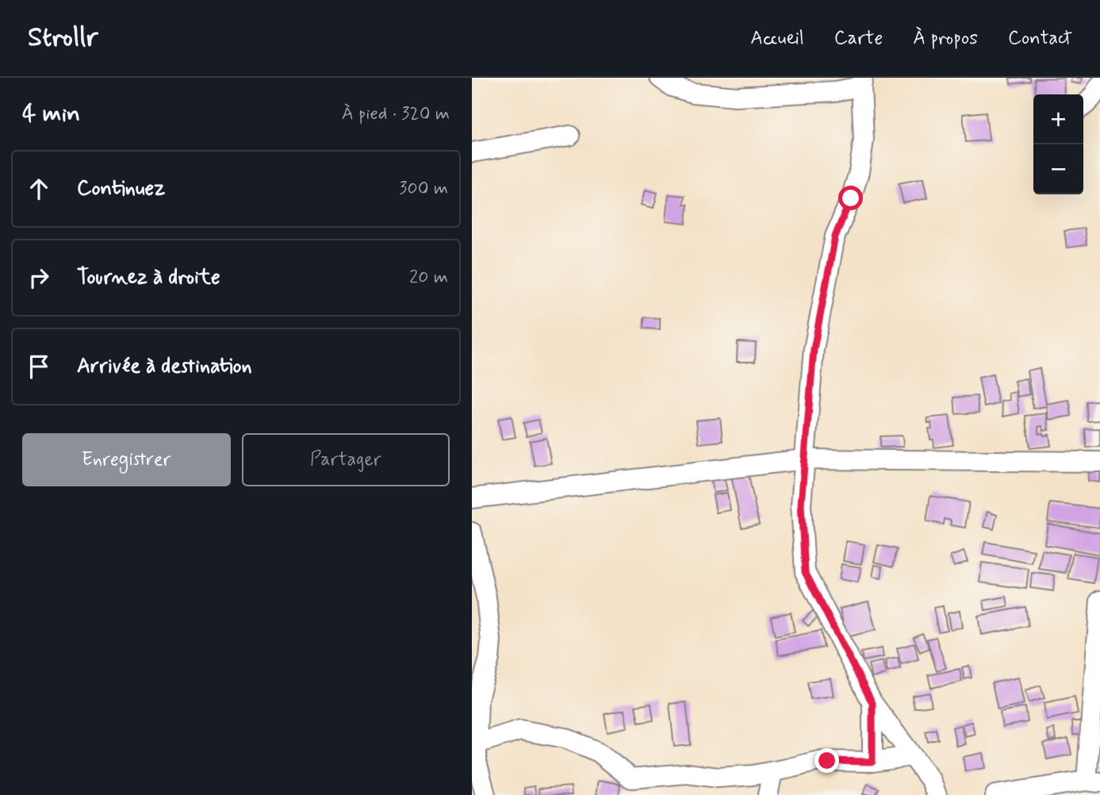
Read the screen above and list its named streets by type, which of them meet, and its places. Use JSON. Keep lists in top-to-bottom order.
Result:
{
  "page": {
    "header": "Strollr",
    "nav": [
      "Accueil",
      "Carte",
      "À propos",
      "Contact"
    ],
    "heading": ["4 min", "À pied · 320 m"],
    "map_buttons": ["+", "−"],
    "list": [
      ["Continuez", "300 m"],
      ["Tournez à droite", "20 m"],
      "Arrivée à destination"
    ],
    "buttons": ["Enregistrer", "Partager"]
  }
}
